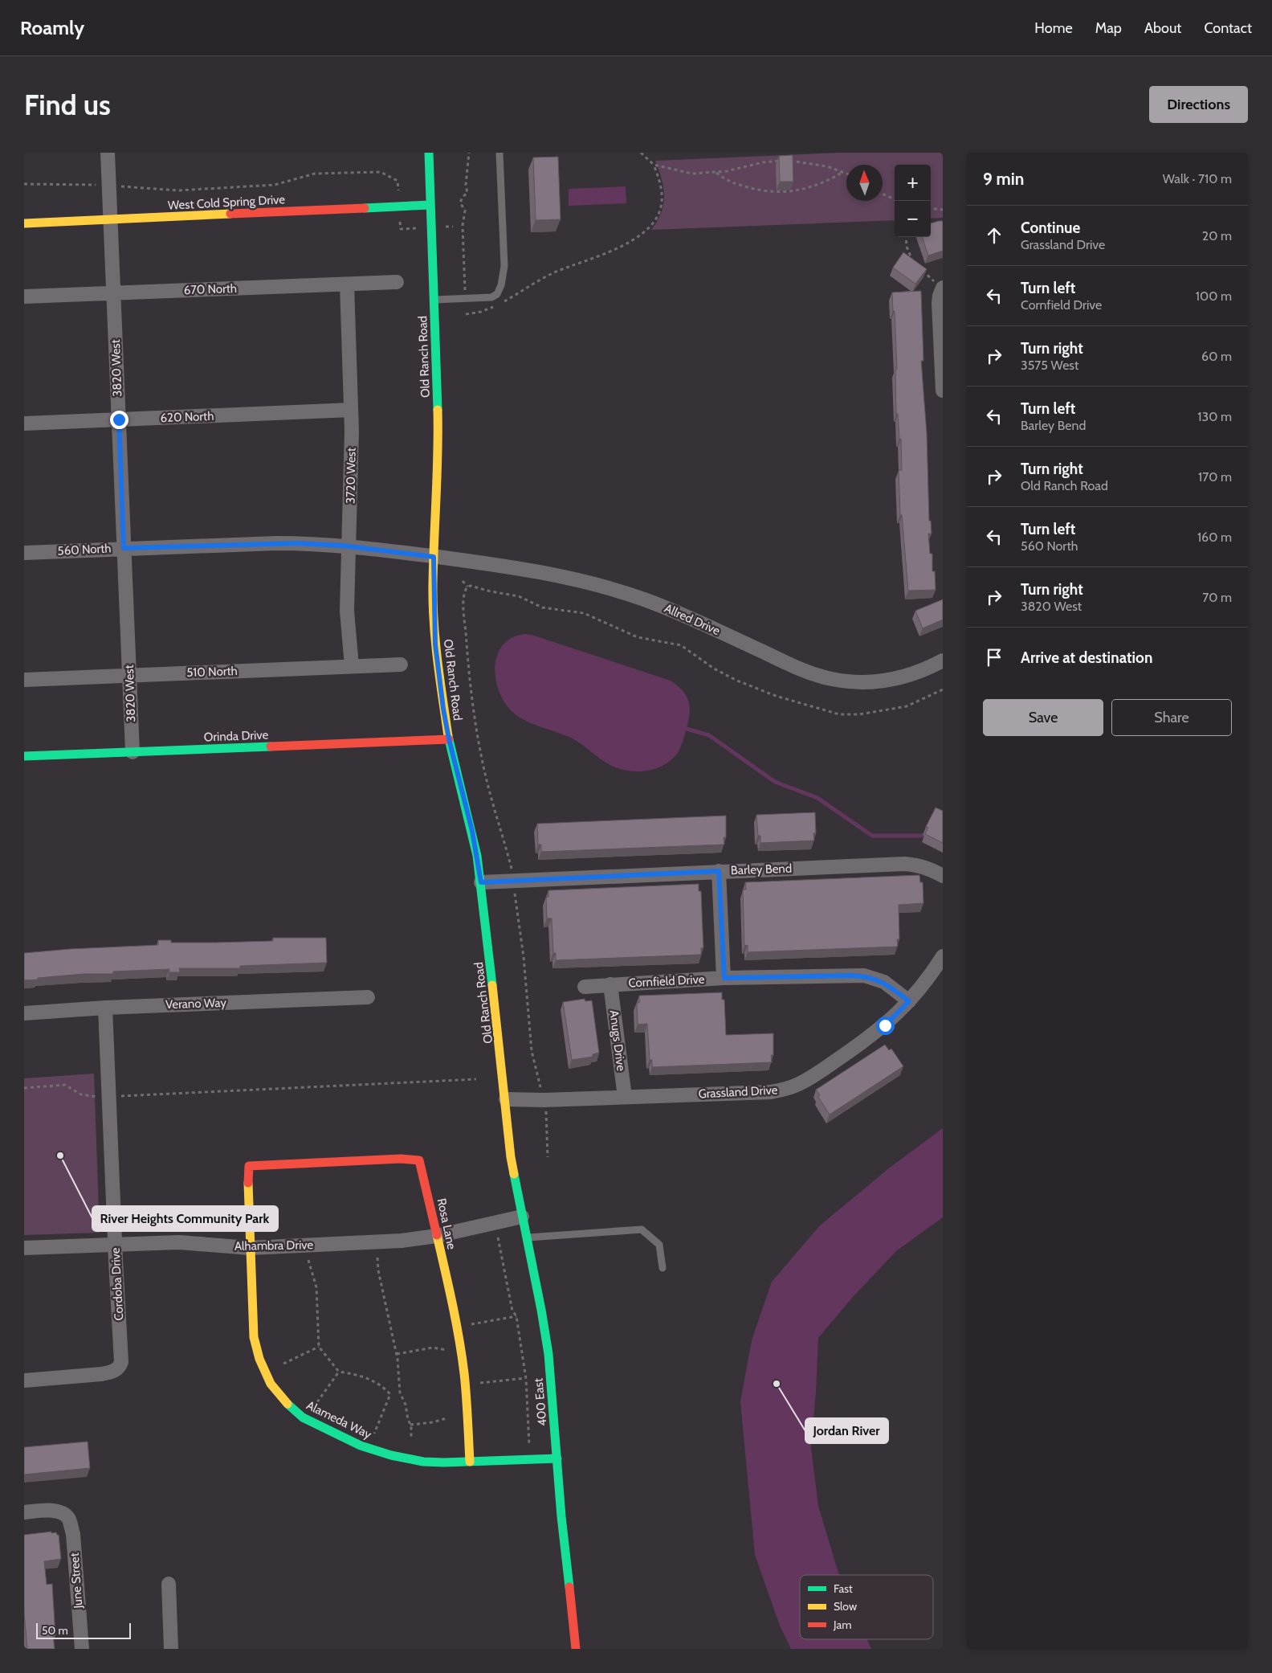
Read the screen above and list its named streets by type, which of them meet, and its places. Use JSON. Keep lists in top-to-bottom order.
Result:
{
  "streets": {
    "street": [
      "West Cold Spring Drive",
      "670 North",
      "Old Ranch Road",
      "3820 West",
      "620 North",
      "3720 West",
      "560 North",
      "Allred Drive",
      "510 North",
      "Orinda Drive",
      "Barley Bend",
      "Cornfield Drive",
      "Verano Way",
      "Anugs Drive",
      "Grassland Drive",
      "Rosa Lane",
      "Alhambra Drive",
      "Cordoba Drive",
      "400 East",
      "Alameda Way",
      "June Street"
    ]
  },
  "crossings": [
    ["West Cold Spring Drive", "Old Ranch Road"],
    ["West Cold Spring Drive", "3820 West"],
    ["670 North", "3820 West"],
    ["670 North", "3720 West"],
    ["Old Ranch Road", "560 North"],
    ["Old Ranch Road", "Allred Drive"],
    ["Old Ranch Road", "Orinda Drive"],
    ["Old Ranch Road", "Barley Bend"],
    ["Old Ranch Road", "Grassland Drive"],
    ["Old Ranch Road", "400 East"],
    ["3820 West", "620 North"],
    ["3820 West", "560 North"],
    ["3820 West", "510 North"],
    ["3820 West", "Orinda Drive"],
    ["620 North", "3720 West"],
    ["3720 West", "560 North"],
    ["3720 West", "510 North"],
    ["560 North", "Allred Drive"],
    ["Cornfield Drive", "Anugs Drive"],
    ["Cornfield Drive", "Grassland Drive"],
    ["Verano Way", "Cordoba Drive"],
    ["Anugs Drive", "Grassland Drive"],
    ["Rosa Lane", "Alhambra Drive"],
    ["Rosa Lane", "Alameda Way"],
    ["Alhambra Drive", "Cordoba Drive"],
    ["Alhambra Drive", "400 East"],
    ["Alhambra Drive", "Alameda Way"],
    ["400 East", "Alameda Way"]
  ],
  "places": ["River Heights Community Park", "Jordan River"],
  "legend": ["Fast", "Slow", "Jam"],
  "scale_bar": "50 m",
  "north": "top",
  "page": {
    "header": "Roamly",
    "nav": [
      "Home",
      "Map",
      "About",
      "Contact"
    ],
    "buttons": [
      "Directions",
      ["Save", "Share"]
    ],
    "title": "Find us",
    "heading": ["9 min", "Walk · 710 m"],
    "map_buttons": ["+", "−"],
    "list": [
      ["Continue", "Grassland Drive", "20 m"],
      ["Turn left", "Cornfield Drive", "100 m"],
      ["Turn right", "3575 West", "60 m"],
      ["Turn left", "Barley Bend", "130 m"],
      ["Turn right", "Old Ranch Road", "170 m"],
      ["Turn left", "560 North", "160 m"],
      ["Turn right", "3820 West", "70 m"],
      "Arrive at destination"
    ],
    "scale": "50 m"
  }
}
